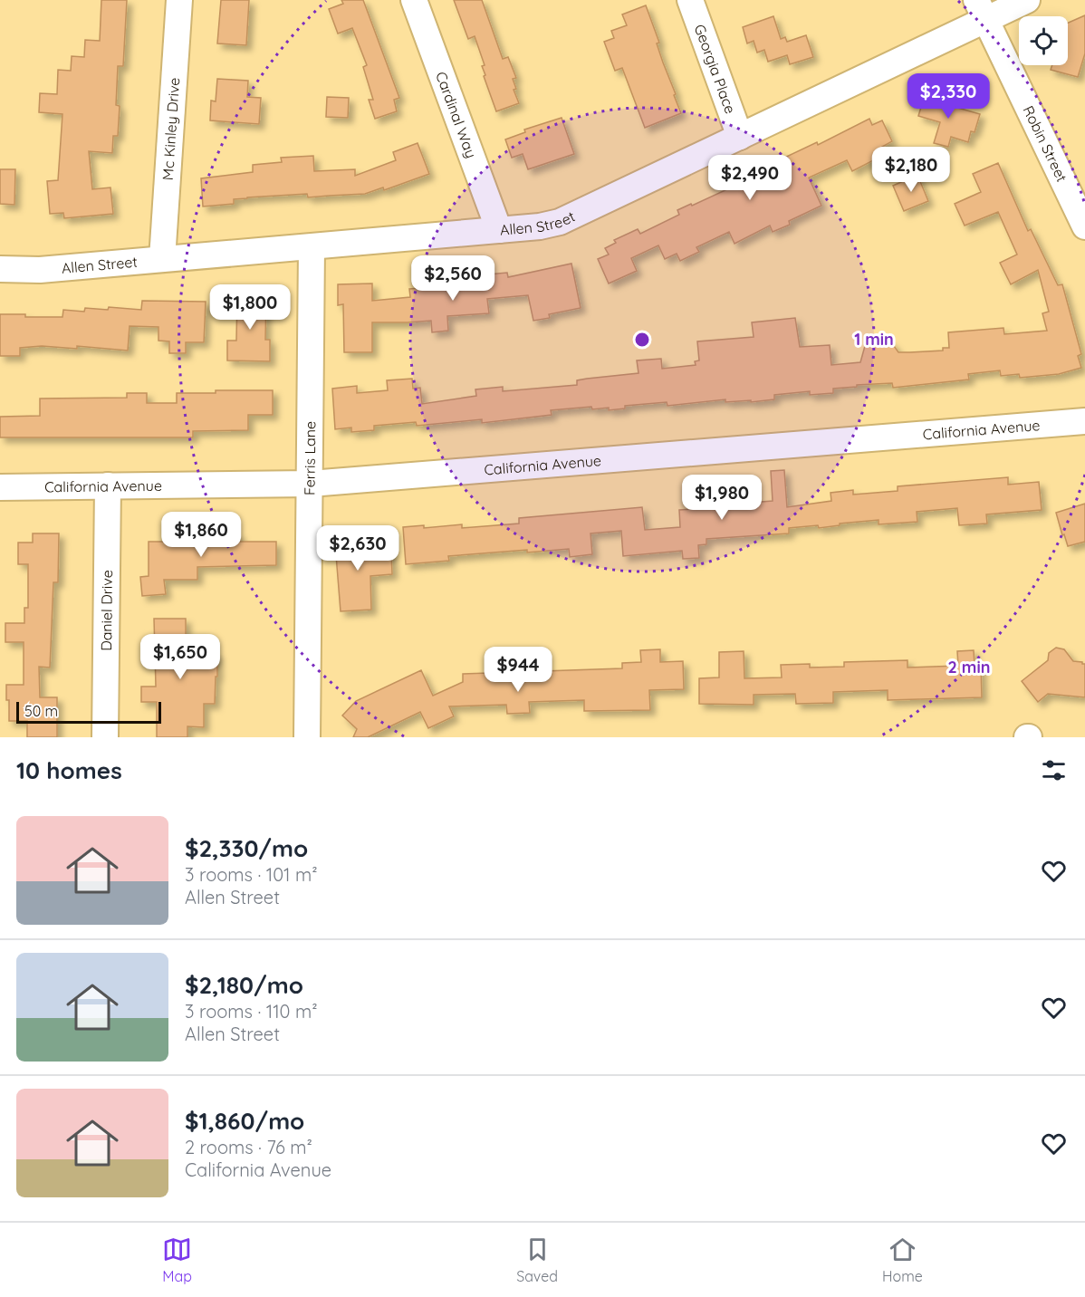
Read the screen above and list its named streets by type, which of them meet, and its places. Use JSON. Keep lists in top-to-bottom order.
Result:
{
  "streets": {
    "street": [
      "Georgia Place",
      "Cardinal Way",
      "Mc Kinley Drive",
      "Robin Street",
      "Allen Street",
      "California Avenue",
      "Ferris Lane",
      "Daniel Drive"
    ]
  },
  "crossings": [
    ["Georgia Place", "Allen Street"],
    ["Cardinal Way", "Allen Street"],
    ["Mc Kinley Drive", "Allen Street"],
    ["Robin Street", "Allen Street"],
    ["Allen Street", "Ferris Lane"],
    ["California Avenue", "Ferris Lane"],
    ["California Avenue", "Daniel Drive"]
  ],
  "scale_bar": "50 m",
  "page": {
    "price": [
      "$2,330",
      "$2,180",
      "$2,490",
      "$2,560",
      "$1,800",
      "$1,980",
      "$1,860",
      "$2,630",
      "$1,650",
      "$944"
    ],
    "scale": "50 m",
    "heading": "10 homes",
    "list": [
      {
        "name": "$2,330/mo",
        "note": "3 rooms · 101 m² · Allen Street"
      },
      {
        "name": "$2,180/mo",
        "note": "3 rooms · 110 m² · Allen Street"
      },
      {
        "name": "$1,860/mo",
        "note": "2 rooms · 76 m² · California Avenue"
      }
    ],
    "tabs": ["Map", "Saved", "Home"]
  },
  "rings": ["1 min", "2 min"]
}
